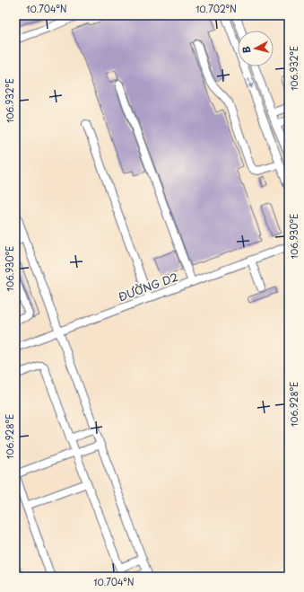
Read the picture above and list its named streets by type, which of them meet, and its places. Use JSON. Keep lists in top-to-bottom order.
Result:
{
  "streets": {
    "street": ["ĐƯỜNG D2"]
  },
  "north": "left",
  "coordinates": [
    "10.704°N",
    "10.702°N",
    "106.932°E",
    "106.930°E",
    "106.928°E"
  ]
}
